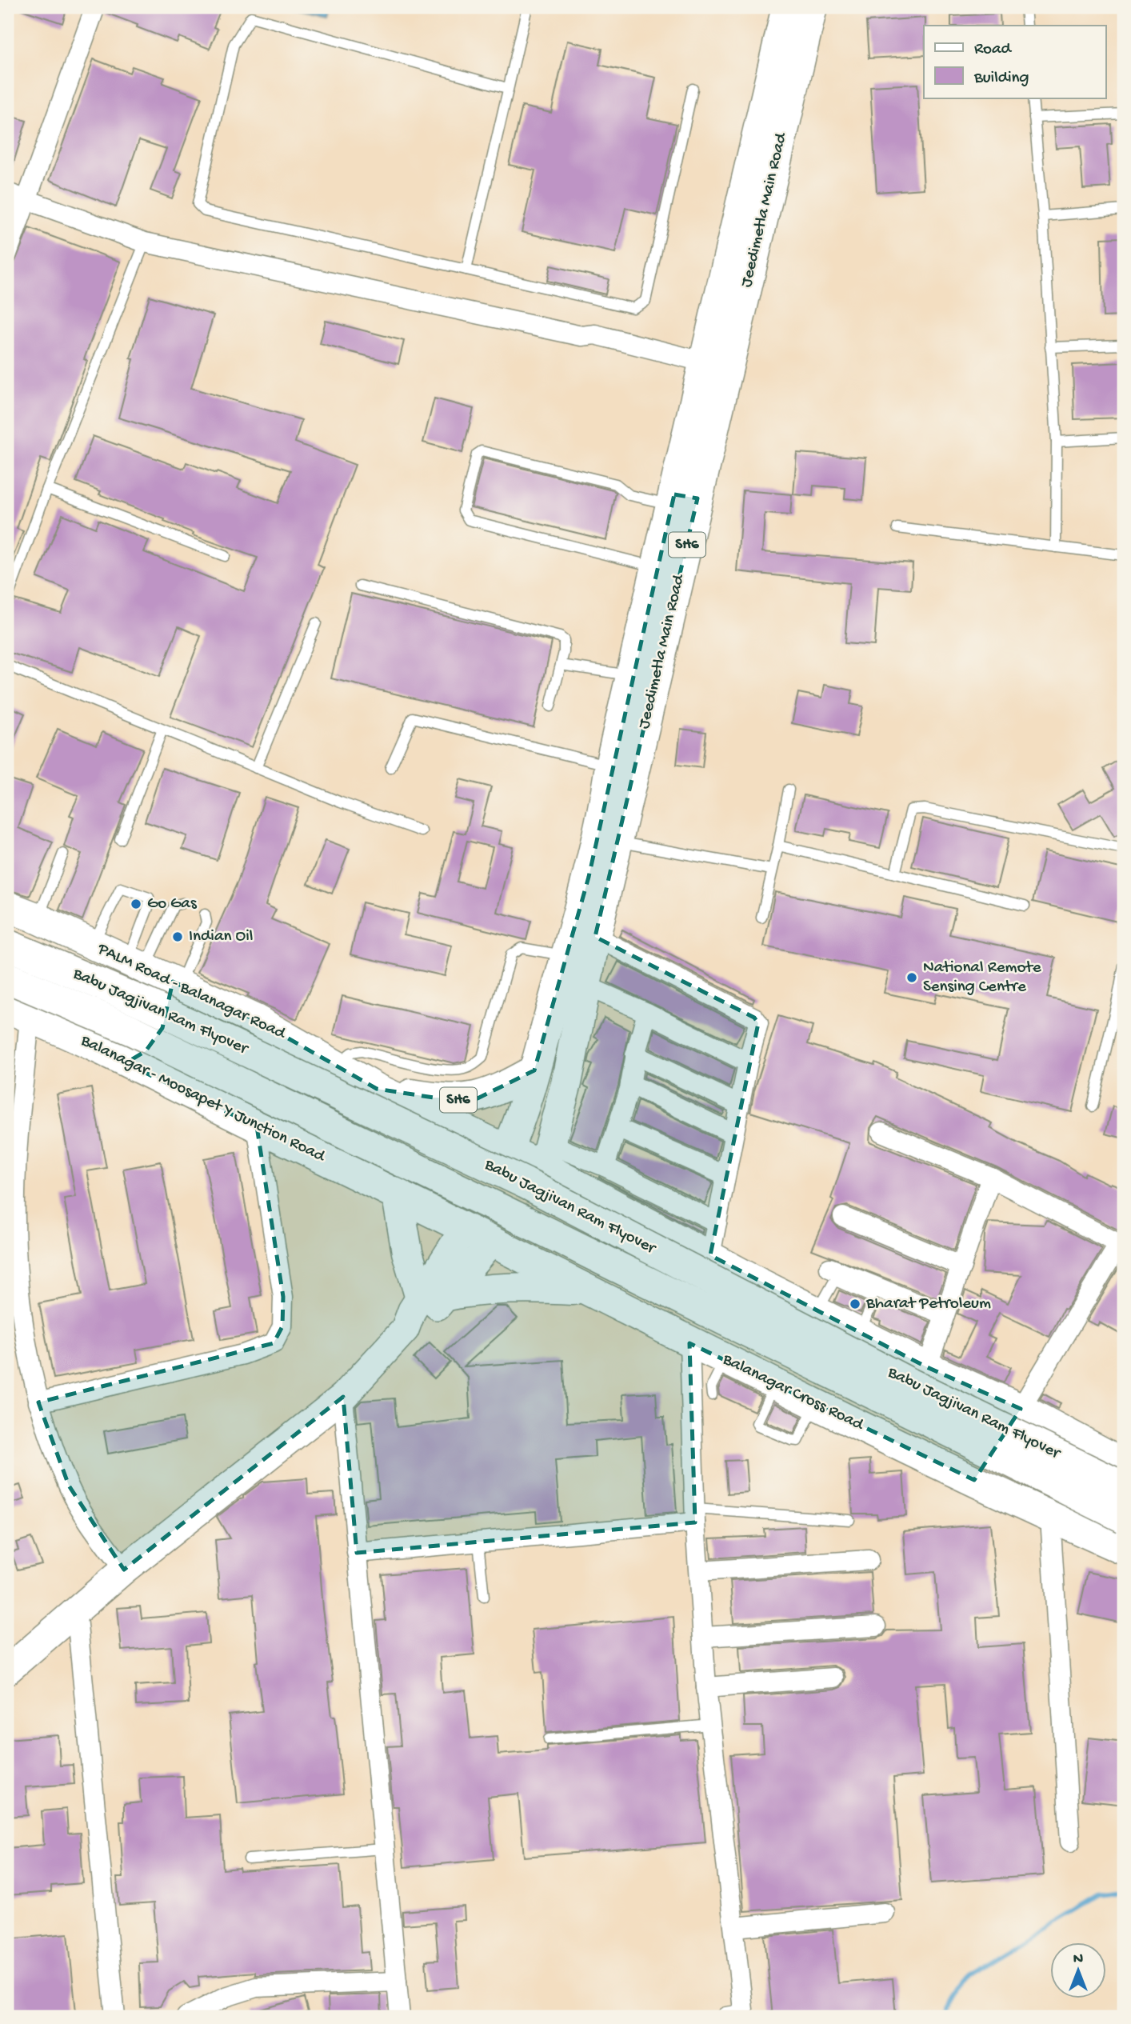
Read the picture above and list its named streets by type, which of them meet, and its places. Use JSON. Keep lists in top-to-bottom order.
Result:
{
  "streets": {
    "main road": [
      "Jeedimetla Main Road",
      "SH6",
      "PALM Road - Balanagar Road",
      "Babu Jagjivan Ram Flyover",
      "Balanagar - Moosapet Y Junction Road",
      "Balanagar Cross Road"
    ]
  },
  "crossings": [
    ["Jeedimetla Main Road", "SH6"],
    ["Jeedimetla Main Road", "PALM Road - Balanagar Road"],
    ["SH6", "PALM Road - Balanagar Road"]
  ],
  "places": [
    "Go Gas",
    "Indian Oil",
    "National Remote Sensing Centre",
    "Bharat Petroleum"
  ],
  "legend": ["Road", "Building"],
  "north": "top"
}
